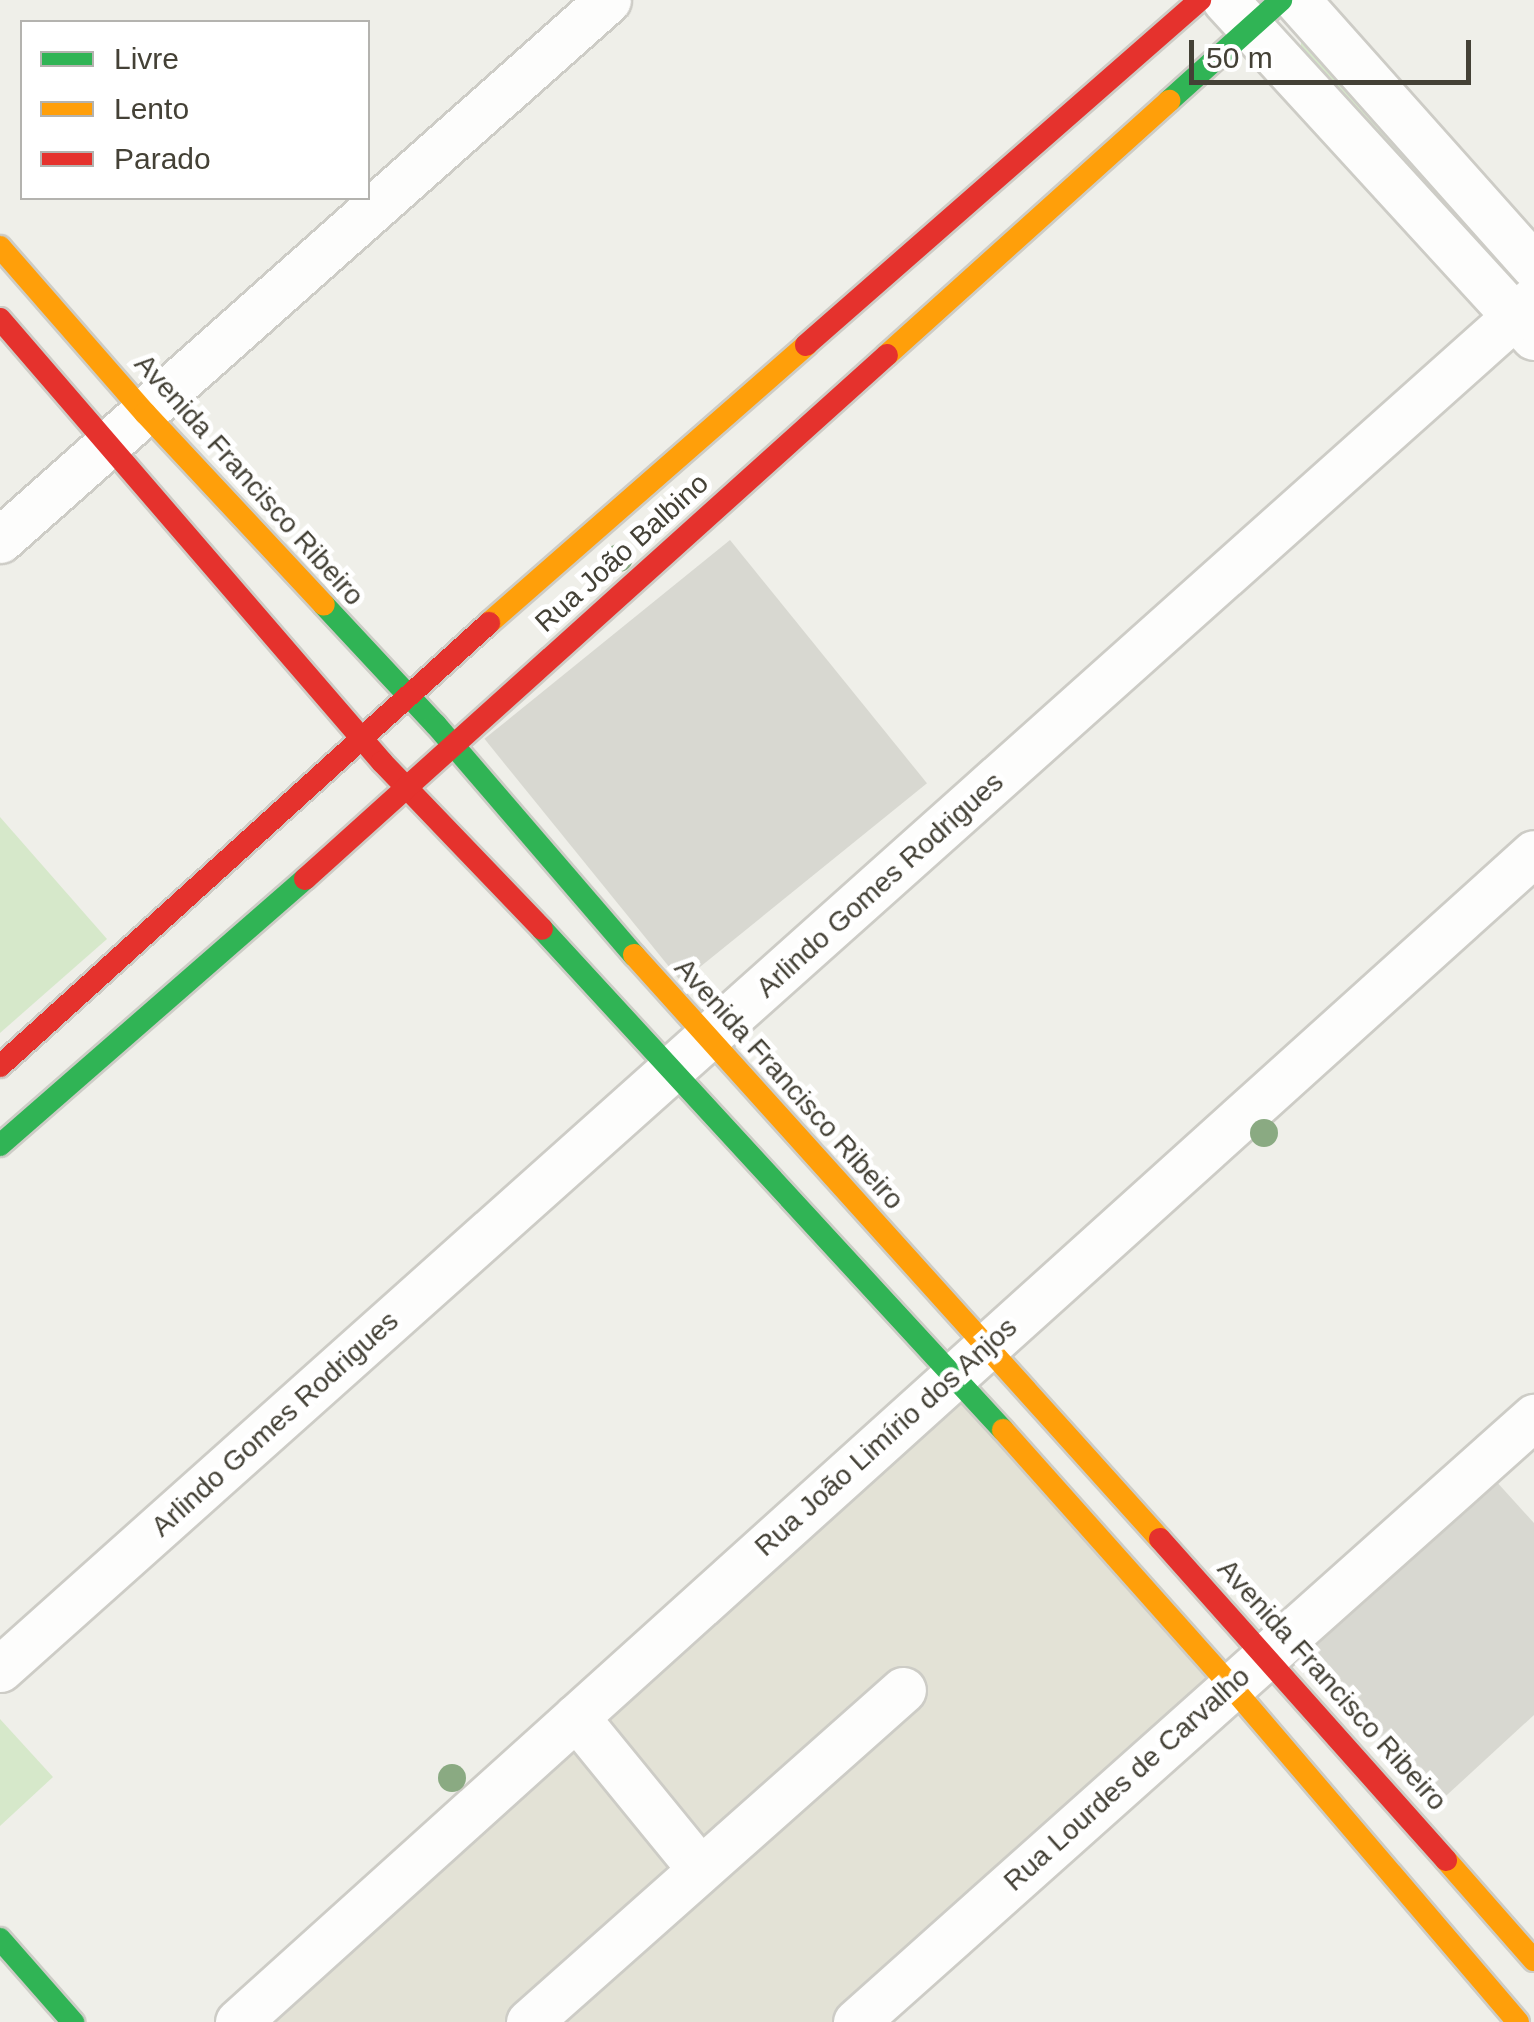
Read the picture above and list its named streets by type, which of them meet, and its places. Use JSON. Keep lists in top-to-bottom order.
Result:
{
  "streets": {
    "main road": ["Avenida Francisco Ribeiro", "Rua João Balbino"],
    "street": ["Arlindo Gomes Rodrigues", "Rua João Limírio dos Anjos", "Rua Lourdes de Carvalho"]
  },
  "crossings": [
    ["Avenida Francisco Ribeiro", "Rua João Balbino"],
    ["Avenida Francisco Ribeiro", "Arlindo Gomes Rodrigues"],
    ["Avenida Francisco Ribeiro", "Rua João Limírio dos Anjos"],
    ["Avenida Francisco Ribeiro", "Rua Lourdes de Carvalho"]
  ],
  "legend": ["Livre", "Lento", "Parado"],
  "scale_bar": "50 m"
}
